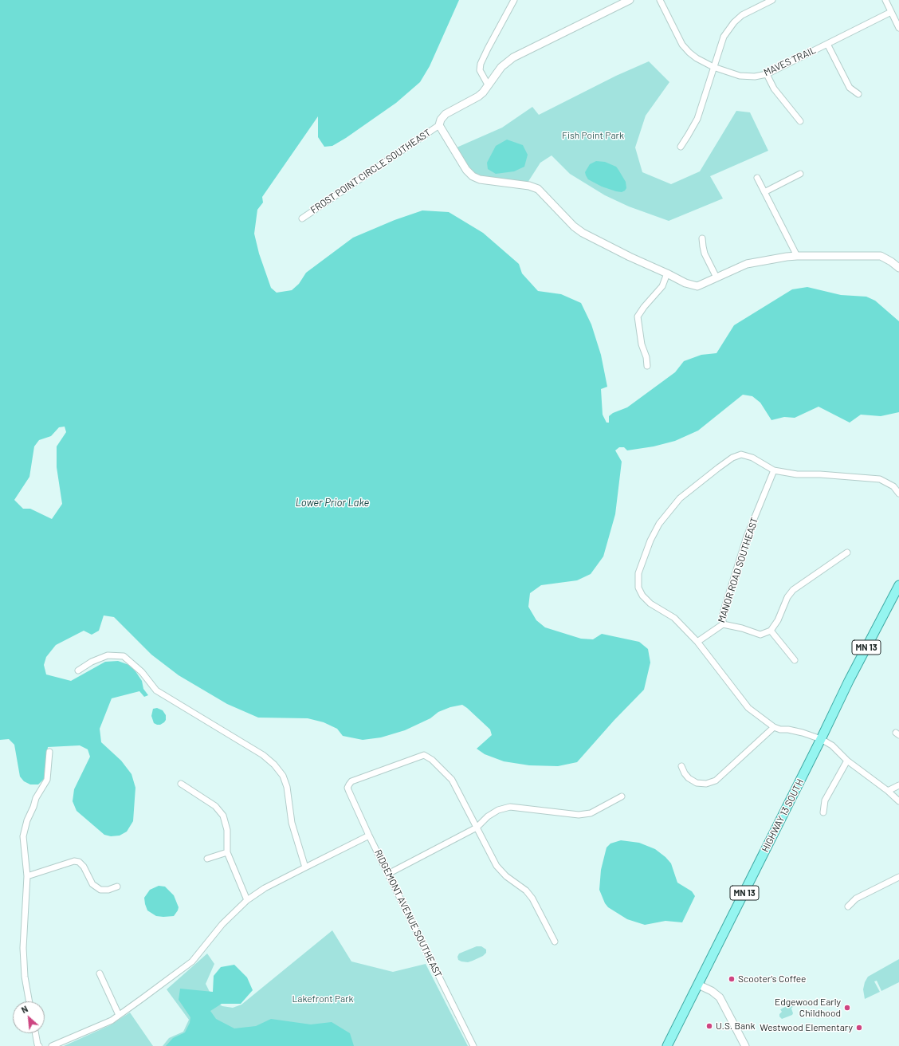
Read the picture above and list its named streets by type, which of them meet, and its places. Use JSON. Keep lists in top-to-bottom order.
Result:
{
  "streets": {
    "main road": ["MN 13", "HIGHWAY 13 SOUTH"],
    "street": [
      "MAVES TRAIL",
      "FROST POINT CIRCLE SOUTHEAST",
      "MANOR ROAD SOUTHEAST",
      "RIDGEMONT AVENUE SOUTHEAST"
    ]
  },
  "water": ["Lower Prior Lake"],
  "parks": ["Fish Point Park", "Lakefront Park"],
  "places": [
    "Scooter's Coffee",
    "Edgewood Early Childhood",
    "U.S. Bank",
    "Westwood Elementary"
  ],
  "north": "top left"
}
